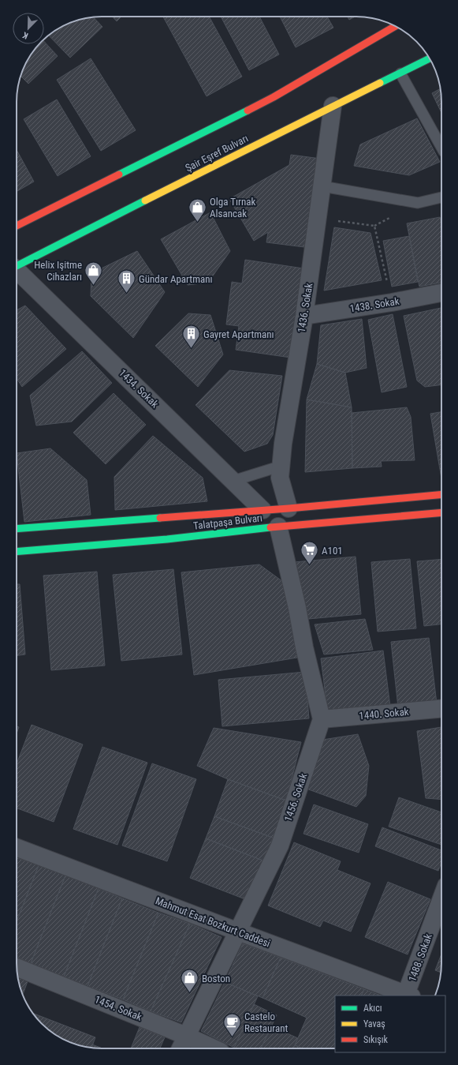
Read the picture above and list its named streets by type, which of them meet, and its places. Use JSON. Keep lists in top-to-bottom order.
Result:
{
  "streets": {
    "main road": ["Şair Eşref Bulvarı", "Talatpaşa Bulvarı"],
    "street": [
      "1438. Sokak",
      "1436. Sokak",
      "1434. Sokak",
      "1440. Sokak",
      "1456. Sokak",
      "Mahmut Esat Bozkurt Caddesi",
      "1488. Sokak",
      "1454. Sokak"
    ]
  },
  "crossings": [
    ["Şair Eşref Bulvarı", "1436. Sokak"],
    ["1438. Sokak", "1436. Sokak"],
    ["1436. Sokak", "Talatpaşa Bulvarı"],
    ["1434. Sokak", "Talatpaşa Bulvarı"],
    ["1440. Sokak", "1456. Sokak"],
    ["1456. Sokak", "Mahmut Esat Bozkurt Caddesi"],
    ["1456. Sokak", "1454. Sokak"],
    ["Mahmut Esat Bozkurt Caddesi", "1488. Sokak"]
  ],
  "places": {
    "shop": ["Olga Tırnak Alsancak", "Helix Işitme Cihazları", "Boston"],
    "building": ["Gündar Apartmanı", "Gayret Apartmanı"],
    "supermarket": ["A101"],
    "cafe": ["Castelo Restaurant"]
  },
  "legend": ["Akıcı", "Yavaş", "Sıkışık"],
  "north": "bottom left"
}
